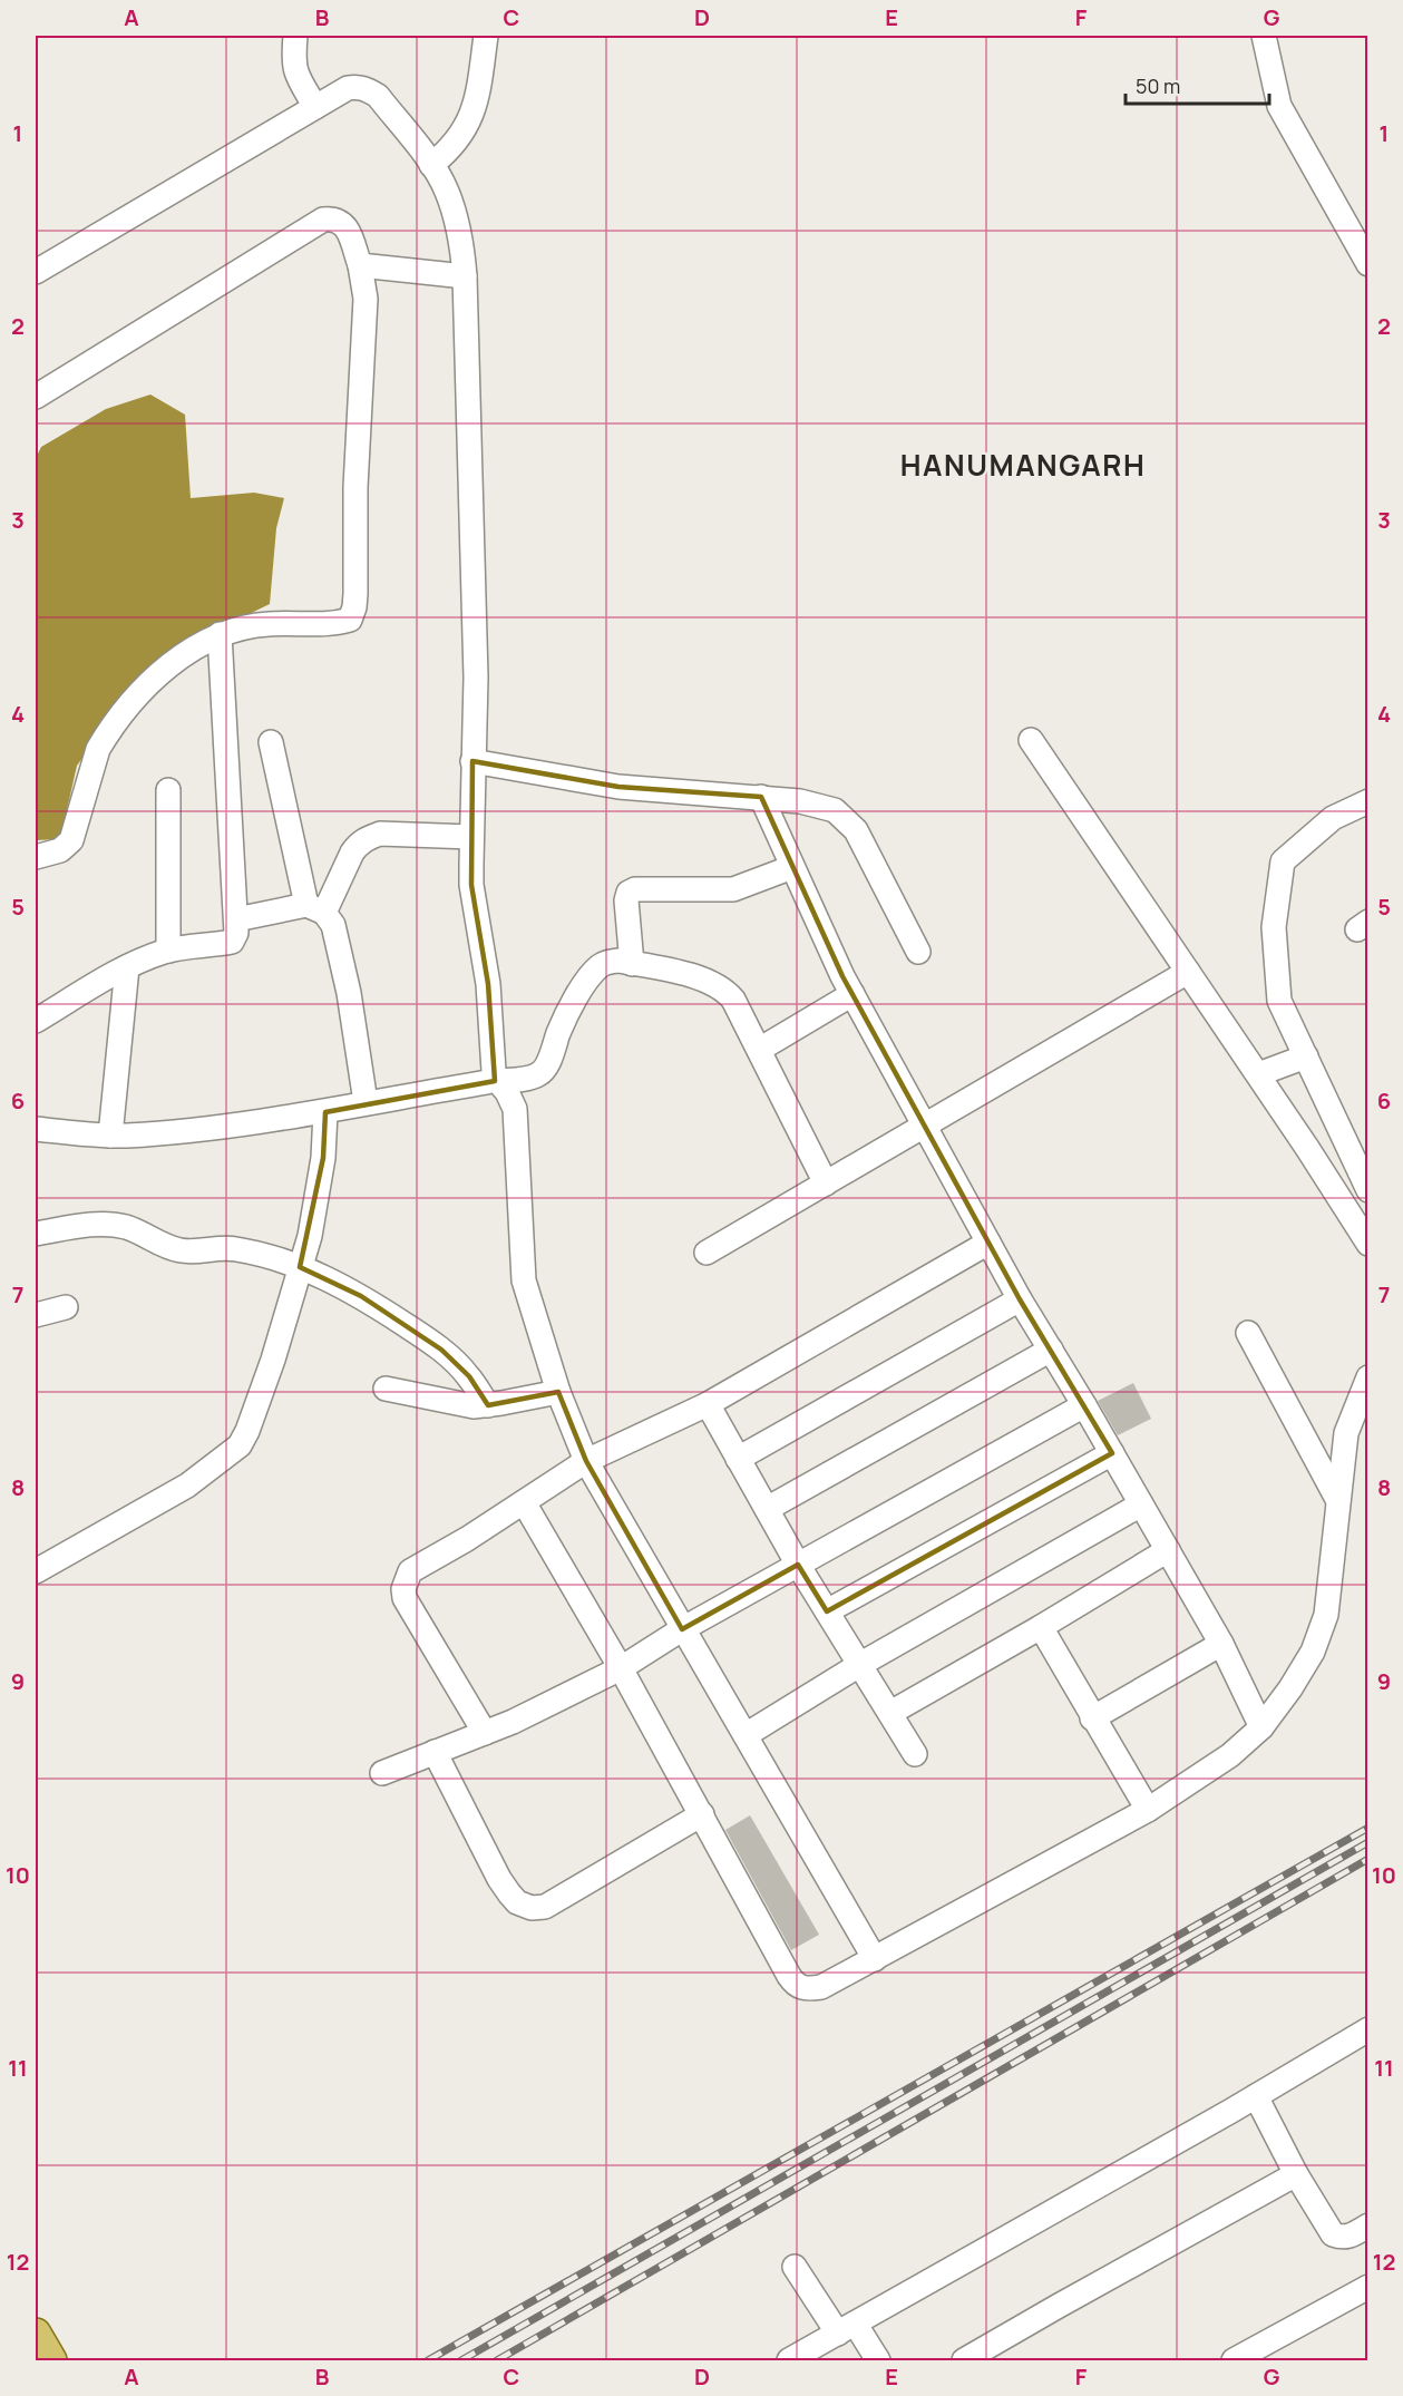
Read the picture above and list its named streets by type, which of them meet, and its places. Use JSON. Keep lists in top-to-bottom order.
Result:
{
  "districts": ["HANUMANGARH"],
  "scale_bar": "50 m",
  "grid": {
    "columns": [
      "A",
      "B",
      "C",
      "D",
      "E",
      "F",
      "G"
    ],
    "rows": [
      "1",
      "2",
      "3",
      "4",
      "5",
      "6",
      "7",
      "8",
      "9",
      "10",
      "11",
      "12"
    ]
  }
}
